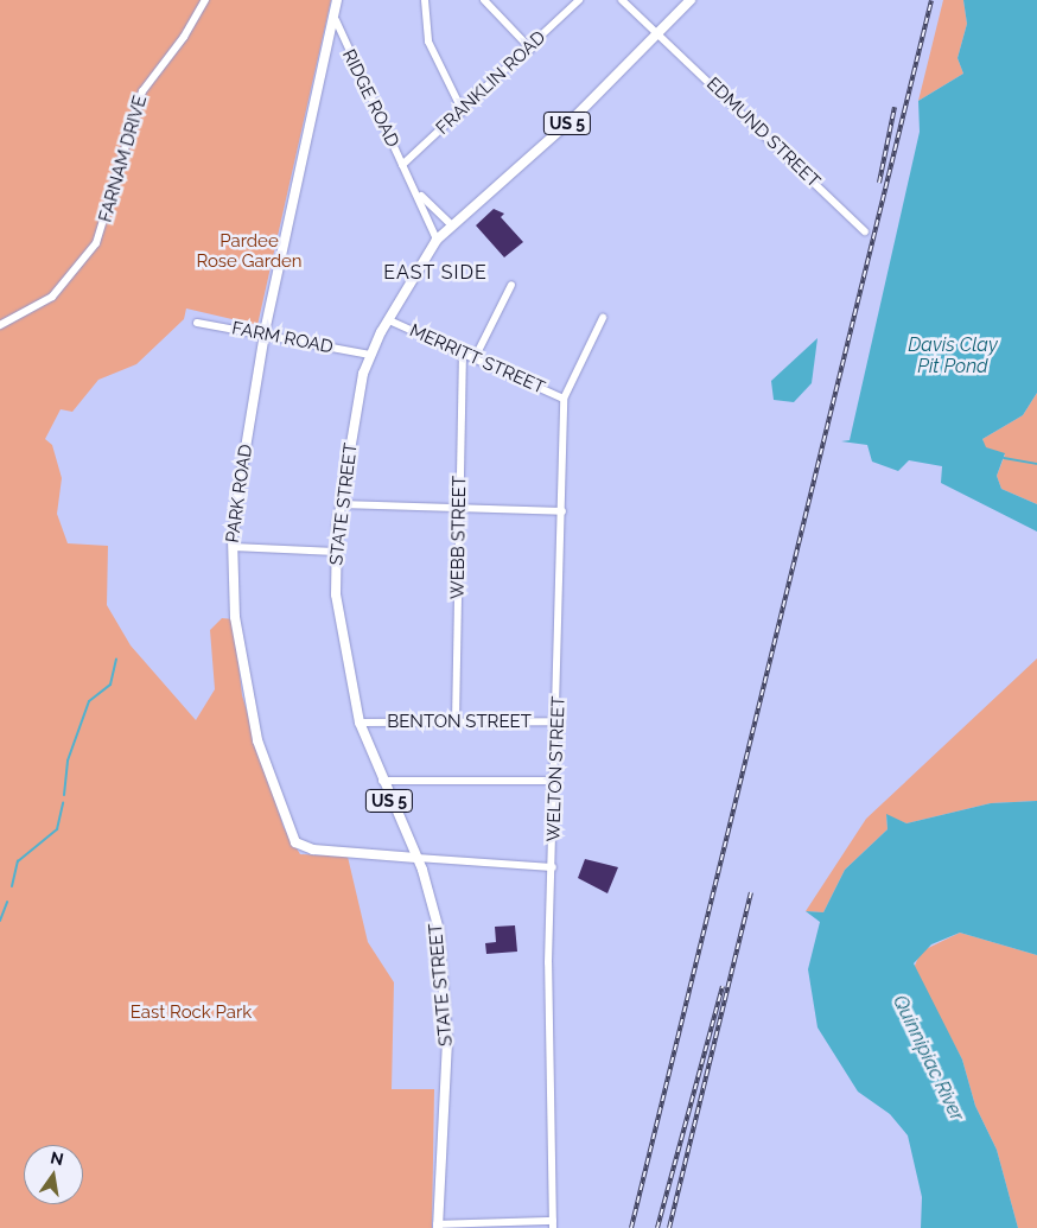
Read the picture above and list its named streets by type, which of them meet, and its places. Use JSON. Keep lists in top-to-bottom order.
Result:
{
  "streets": {
    "main road": [
      "RIDGE ROAD",
      "US 5",
      "PARK ROAD",
      "STATE STREET"
    ],
    "street": [
      "FRANKLIN ROAD",
      "EDMUND STREET",
      "FARNAM DRIVE",
      "FARM ROAD",
      "MERRITT STREET",
      "WEBB STREET",
      "BENTON STREET",
      "WELTON STREET"
    ]
  },
  "crossings": [
    ["FRANKLIN ROAD", "RIDGE ROAD"],
    ["RIDGE ROAD", "PARK ROAD"],
    ["RIDGE ROAD", "STATE STREET"],
    ["EDMUND STREET", "STATE STREET"],
    ["FARM ROAD", "PARK ROAD"],
    ["FARM ROAD", "STATE STREET"],
    ["MERRITT STREET", "STATE STREET"],
    ["MERRITT STREET", "WEBB STREET"],
    ["MERRITT STREET", "WELTON STREET"],
    ["PARK ROAD", "STATE STREET"],
    ["STATE STREET", "BENTON STREET"],
    ["WEBB STREET", "BENTON STREET"],
    ["BENTON STREET", "WELTON STREET"]
  ],
  "districts": ["EAST SIDE"],
  "water": ["Davis Clay Pit Pond", "Quinnipiac River"],
  "parks": ["Pardee Rose Garden", "East Rock Park"],
  "north": "top"
}
